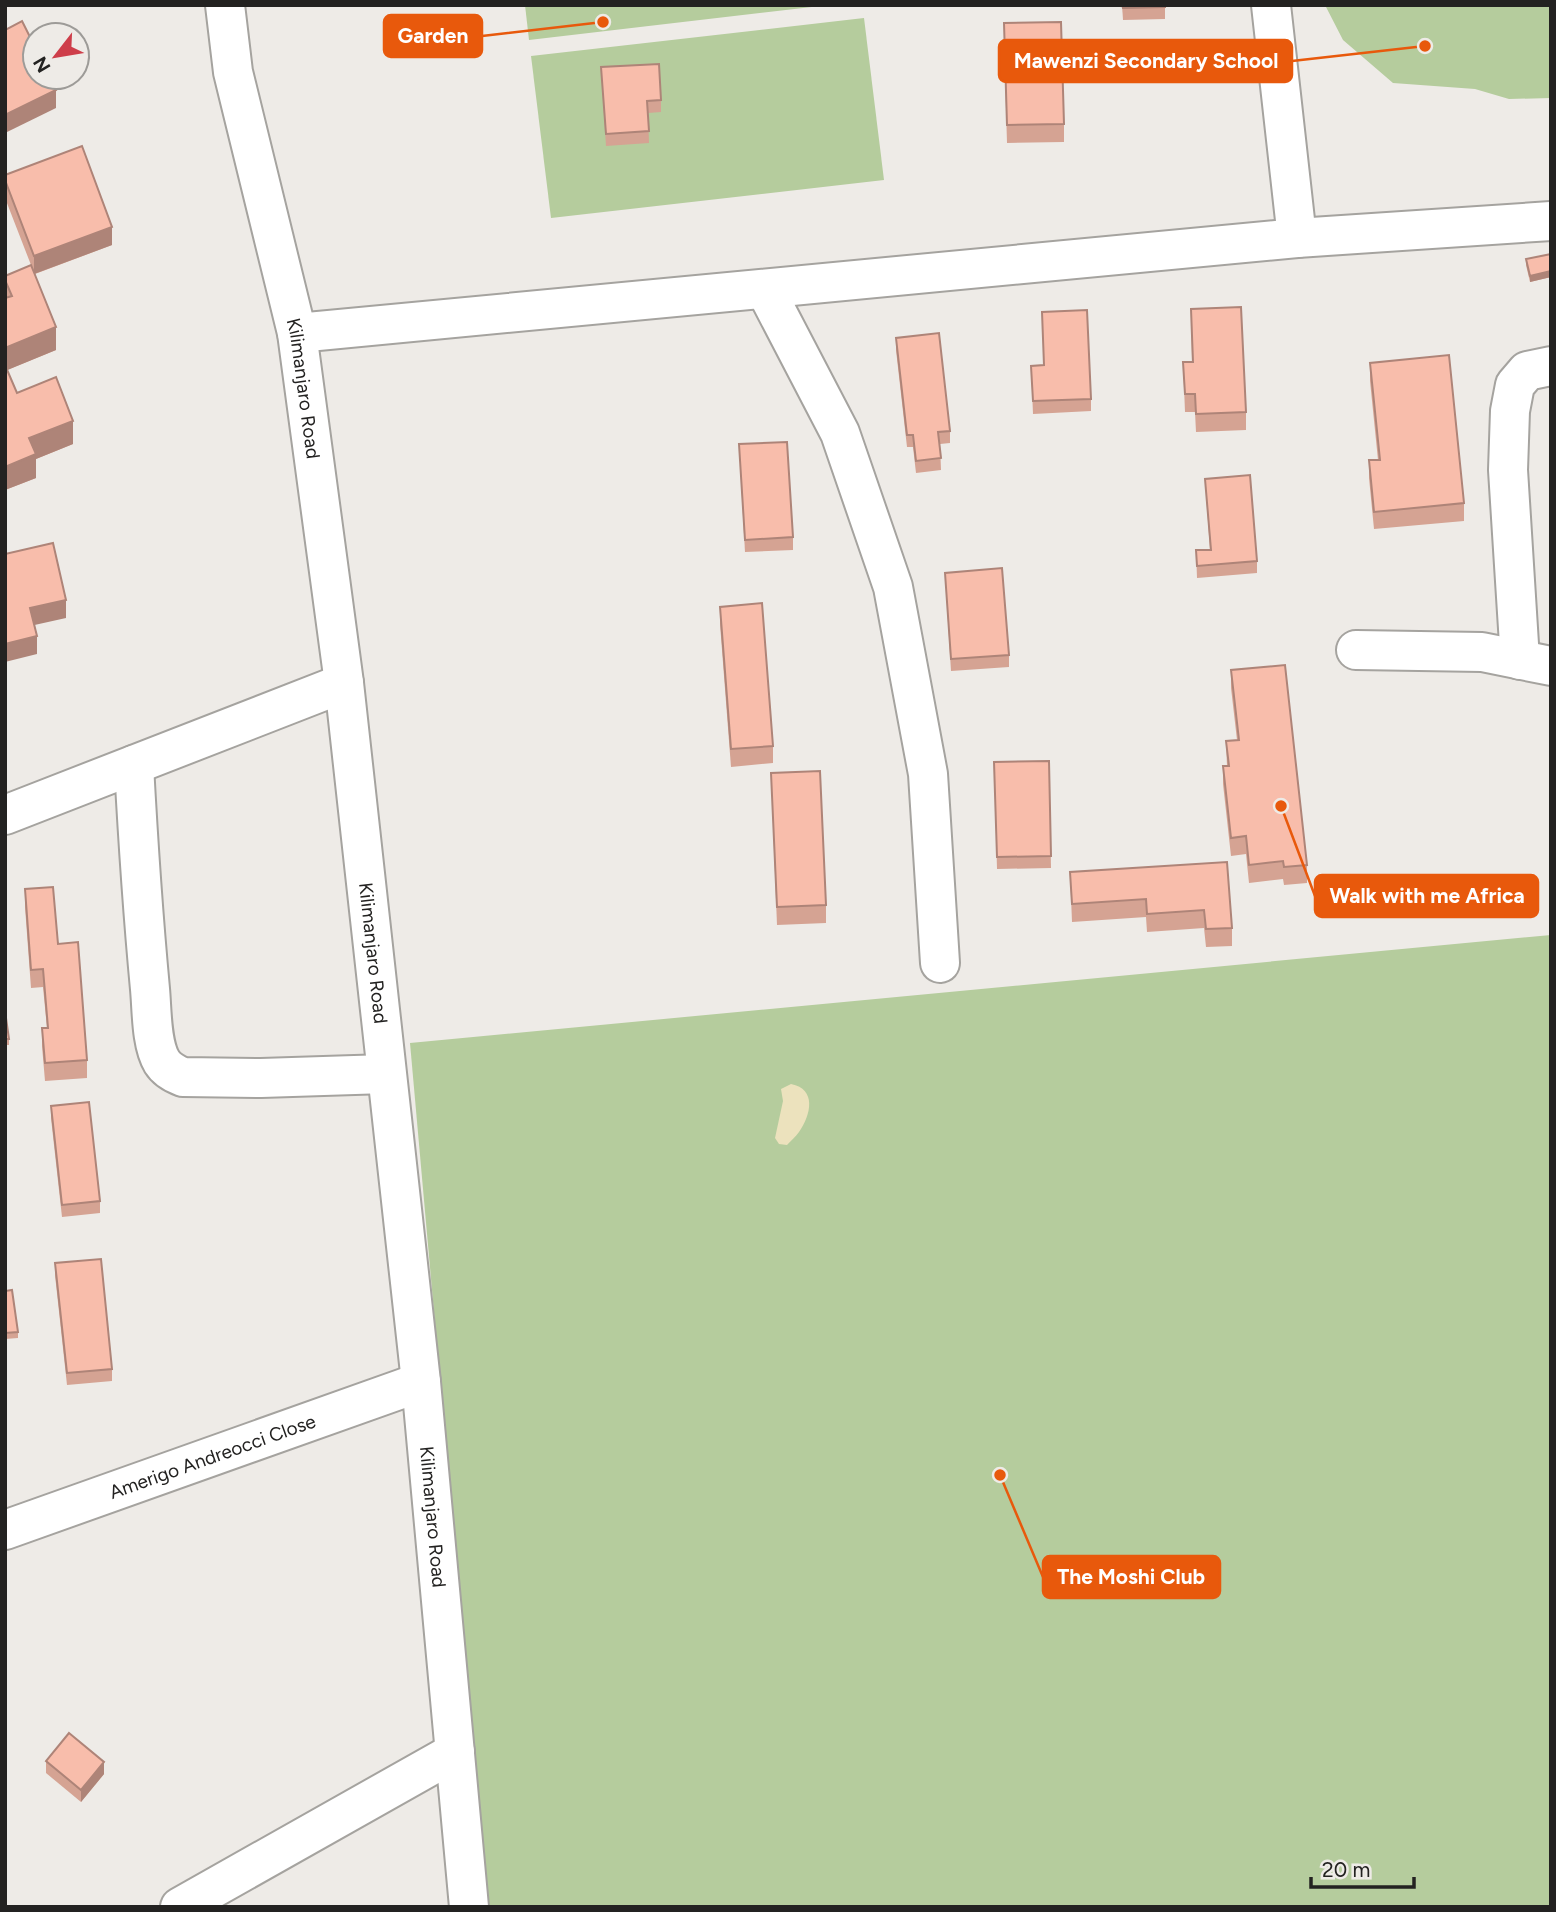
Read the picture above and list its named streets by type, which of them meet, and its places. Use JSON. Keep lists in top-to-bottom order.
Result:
{
  "streets": {
    "street": ["Kilimanjaro Road", "Amerigo Andreocci Close"]
  },
  "crossings": [
    ["Kilimanjaro Road", "Amerigo Andreocci Close"]
  ],
  "places": [
    "Garden",
    "Mawenzi Secondary School",
    "Walk with me Africa",
    "The Moshi Club"
  ],
  "scale_bar": "20 m",
  "north": "bottom left"
}
